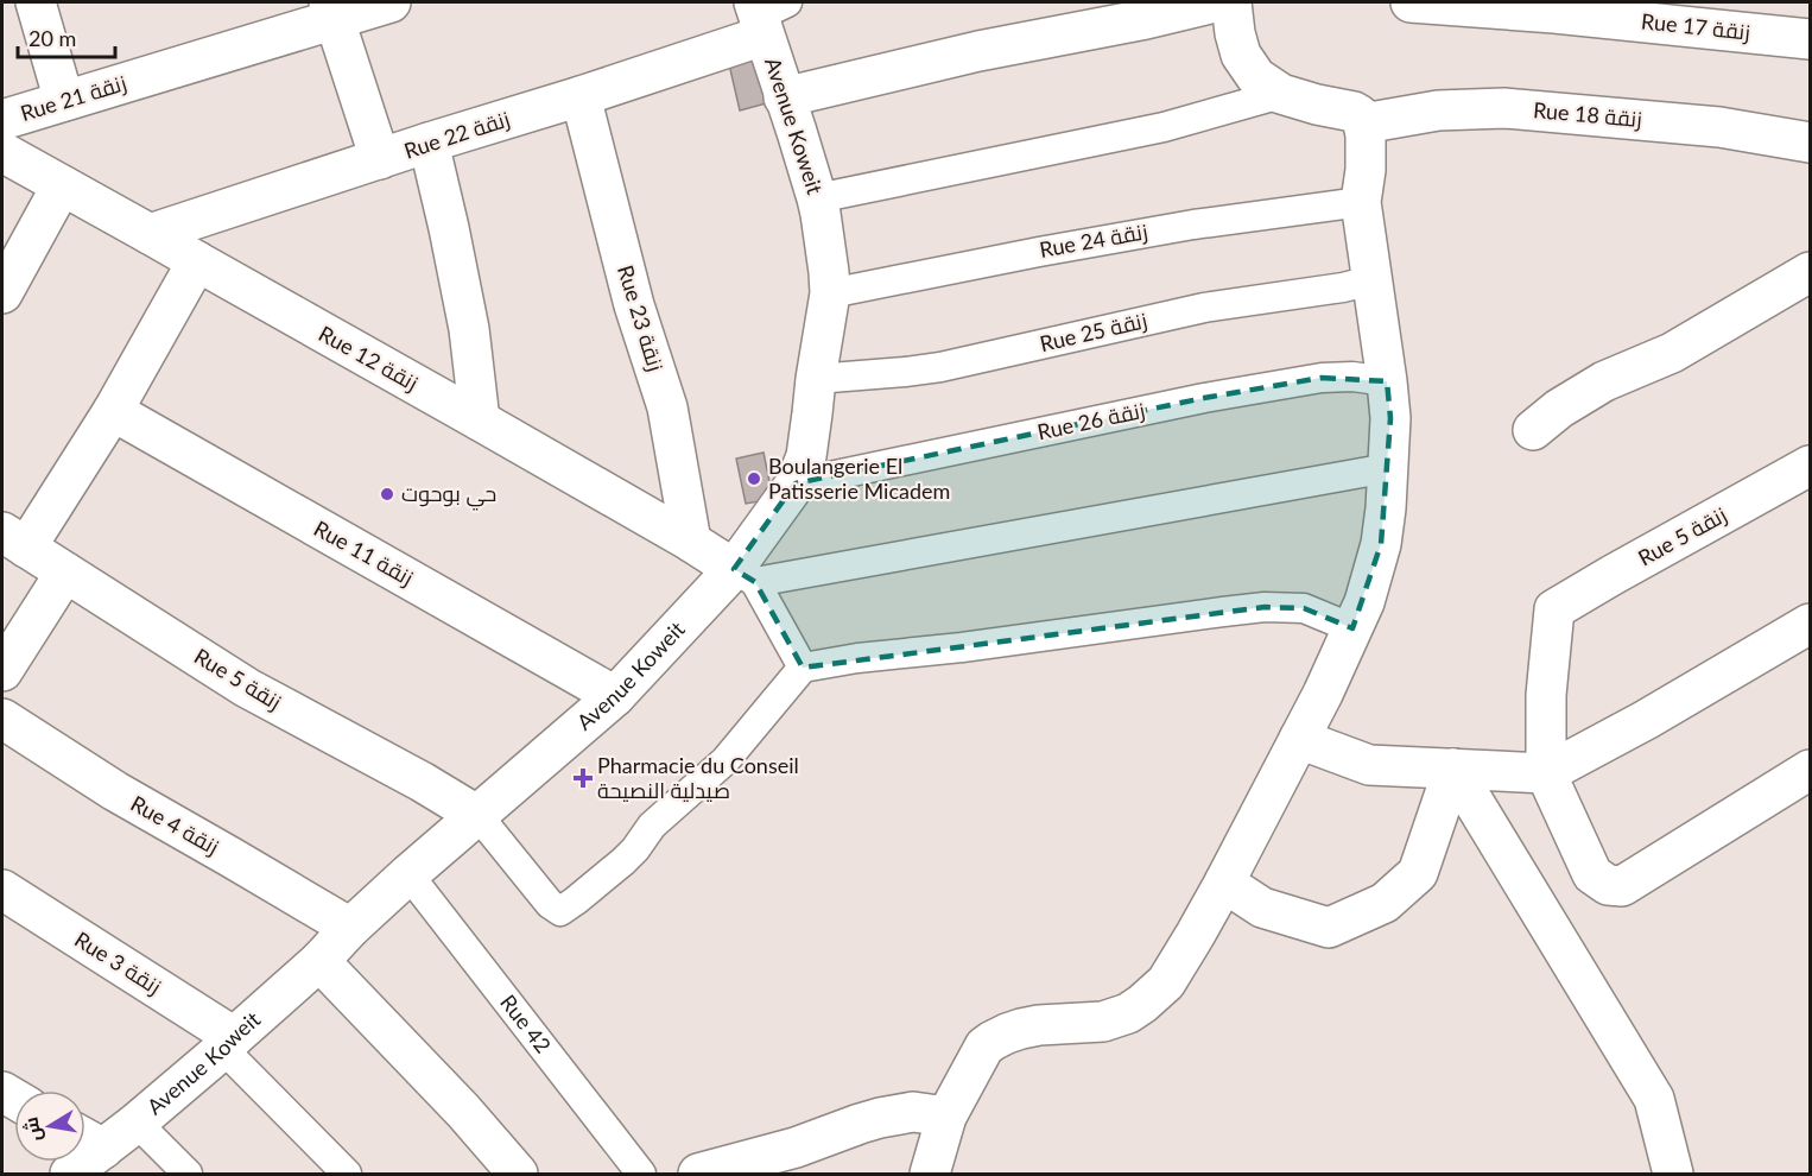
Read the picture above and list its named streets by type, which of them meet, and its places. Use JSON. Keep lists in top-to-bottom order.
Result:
{
  "streets": {
    "street": [
      "Rue 17 زنقة",
      "Rue 21 زنقة",
      "Rue 18 زنقة",
      "Avenue Koweit",
      "Rue 22 زنقة",
      "Rue 24 زنقة",
      "Rue 23 زنقة",
      "Rue 25 زنقة",
      "Rue 12 زنقة",
      "Rue 26 زنقة",
      "Rue 5 زنقة",
      "Rue 11 زنقة",
      "Rue 4 زنقة",
      "Rue 3 زنقة",
      "Rue 42"
    ]
  },
  "crossings": [
    ["Avenue Koweit", "Rue 22 زنقة"],
    ["Avenue Koweit", "Rue 24 زنقة"],
    ["Avenue Koweit", "Rue 25 زنقة"],
    ["Avenue Koweit", "Rue 12 زنقة"],
    ["Avenue Koweit", "Rue 26 زنقة"],
    ["Avenue Koweit", "Rue 5 زنقة"],
    ["Avenue Koweit", "Rue 11 زنقة"],
    ["Avenue Koweit", "Rue 4 زنقة"],
    ["Avenue Koweit", "Rue 3 زنقة"],
    ["Avenue Koweit", "Rue 42"],
    ["Rue 22 زنقة", "Rue 23 زنقة"],
    ["Rue 22 زنقة", "Rue 12 زنقة"],
    ["Rue 23 زنقة", "Rue 12 زنقة"]
  ],
  "places": {
    "other": ["Boulangerie El Patisserie Micadem", "حي بوحوت"],
    "health": ["Pharmacie du Conseil صيدلية النصيحة"]
  },
  "scale_bar": "20 m",
  "north": "left"
}
